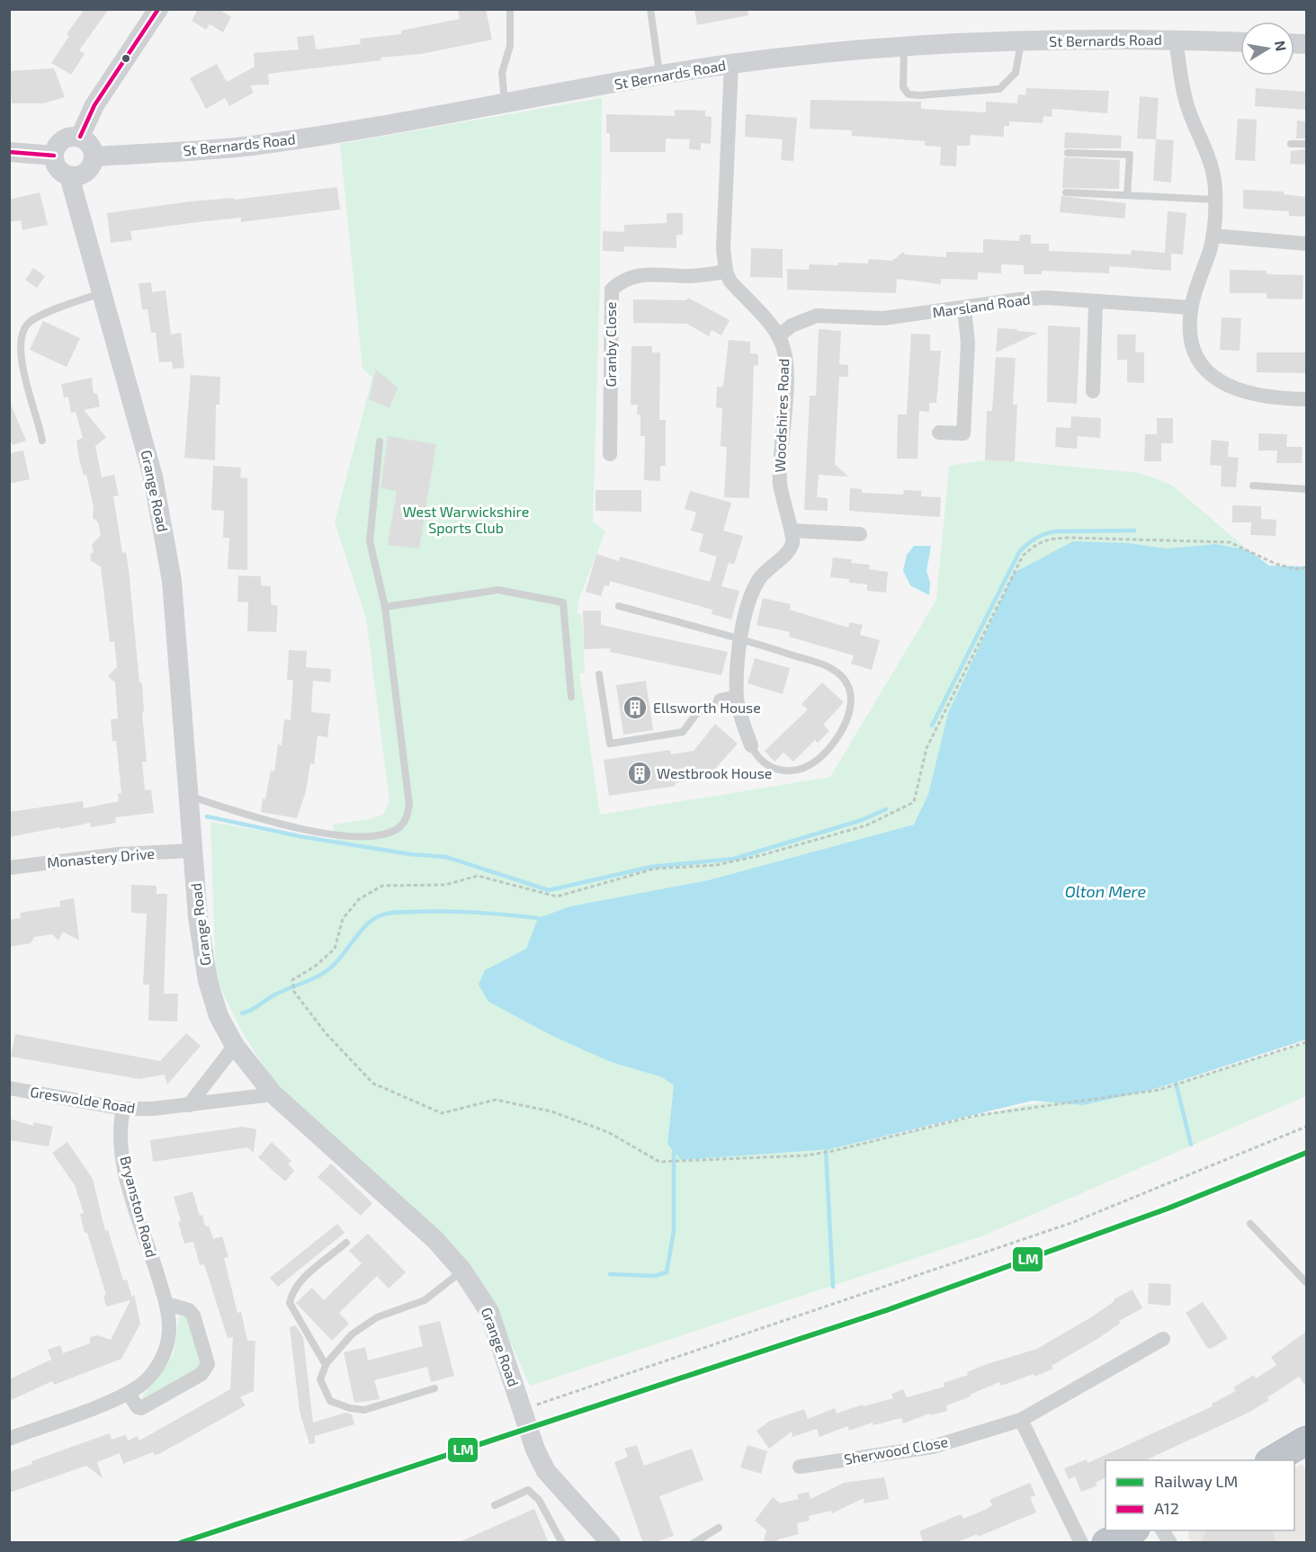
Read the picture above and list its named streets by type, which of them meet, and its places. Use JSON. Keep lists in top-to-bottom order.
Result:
{
  "streets": {
    "street": [
      "St Bernards Road",
      "Marsland Road",
      "Granby Close",
      "Woodshires Road",
      "Grange Road",
      "Monastery Drive",
      "Greswolde Road",
      "Bryanston Road",
      "Sherwood Close"
    ]
  },
  "crossings": [
    ["St Bernards Road", "Woodshires Road"],
    ["St Bernards Road", "Grange Road"],
    ["Marsland Road", "Woodshires Road"],
    ["Granby Close", "Woodshires Road"],
    ["Grange Road", "Monastery Drive"],
    ["Grange Road", "Greswolde Road"],
    ["Greswolde Road", "Bryanston Road"]
  ],
  "water": ["Olton Mere"],
  "parks": ["West Warwickshire Sports Club"],
  "places": {
    "building": ["Ellsworth House", "Westbrook House"]
  },
  "lines": ["transit line A12", "rail line LM"],
  "legend": ["Railway LM", "A12"],
  "north": "right"
}
